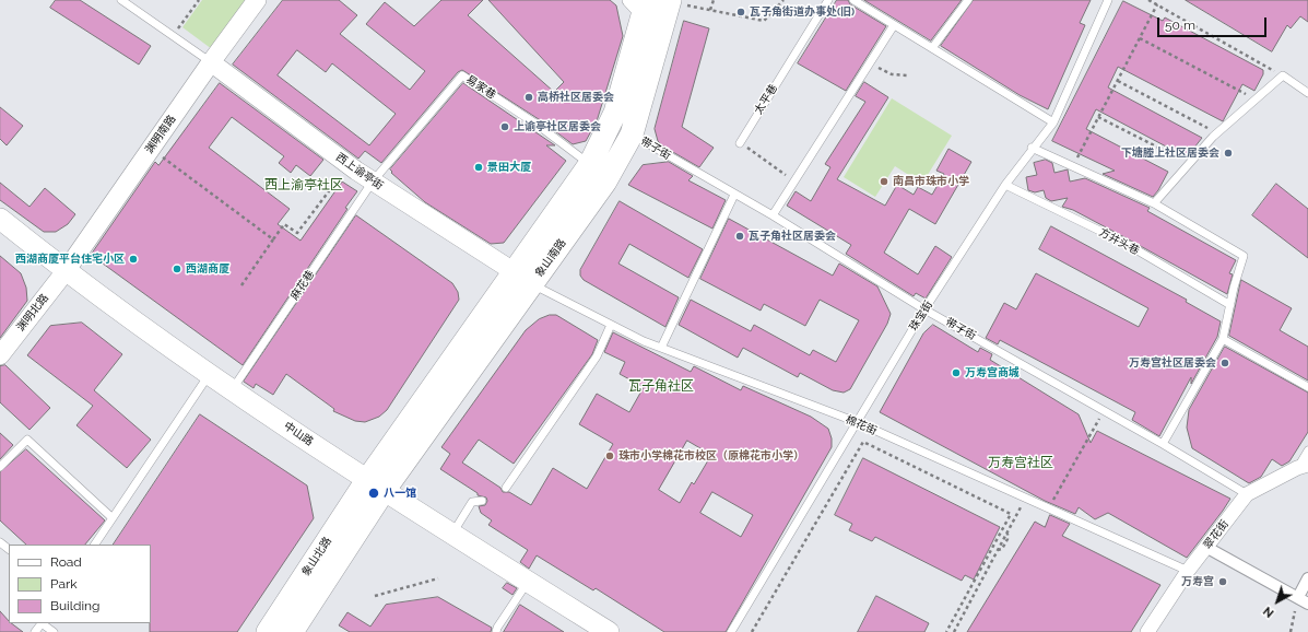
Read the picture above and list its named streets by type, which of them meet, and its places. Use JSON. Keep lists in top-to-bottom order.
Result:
{
  "streets": {
    "main road": ["象山南路", "中山路", "象山北路"],
    "street": [
      "渊明南路",
      "西上谕亭街",
      "渊明北路",
      "翠花街"
    ],
    "lane": [
      "易家巷",
      "太平巷",
      "带子街",
      "方井头巷",
      "麻花巷",
      "珠宝街",
      "棉花街"
    ]
  },
  "crossings": [
    ["易家巷", "西上谕亭街"],
    ["易家巷", "象山南路"],
    ["易家巷", "麻花巷"],
    ["渊明南路", "西上谕亭街"],
    ["渊明南路", "渊明北路"],
    ["渊明南路", "中山路"],
    ["带子街", "象山南路"],
    ["带子街", "珠宝街"],
    ["带子街", "翠花街"],
    ["西上谕亭街", "象山南路"],
    ["西上谕亭街", "麻花巷"],
    ["西上谕亭街", "棉花街"],
    ["方井头巷", "珠宝街"],
    ["象山南路", "棉花街"],
    ["象山南路", "中山路"],
    ["象山南路", "象山北路"],
    ["麻花巷", "中山路"],
    ["渊明北路", "中山路"],
    ["珠宝街", "棉花街"],
    ["棉花街", "翠花街"],
    ["中山路", "象山北路"]
  ],
  "districts": ["西上渝亭社区", "瓦子角社区", "万寿宫社区"],
  "places": [
    "瓦子角街道办事处(旧)",
    "高桥社区居委会",
    "上谕亭社区居委会",
    "下塘塍上社区居委会",
    "景田大厦",
    "南昌市珠市小学",
    "瓦子角社区居委会",
    "西湖商厦平台住宅小区",
    "西湖商厦",
    "万寿宫社区居委会",
    "万寿宫商城",
    "珠市小学棉花市校区（原棉花市小学）",
    "八一馆",
    "万寿宫"
  ],
  "legend": ["Road", "Park", "Building"],
  "scale_bar": "50 m",
  "north": "bottom left"
}
